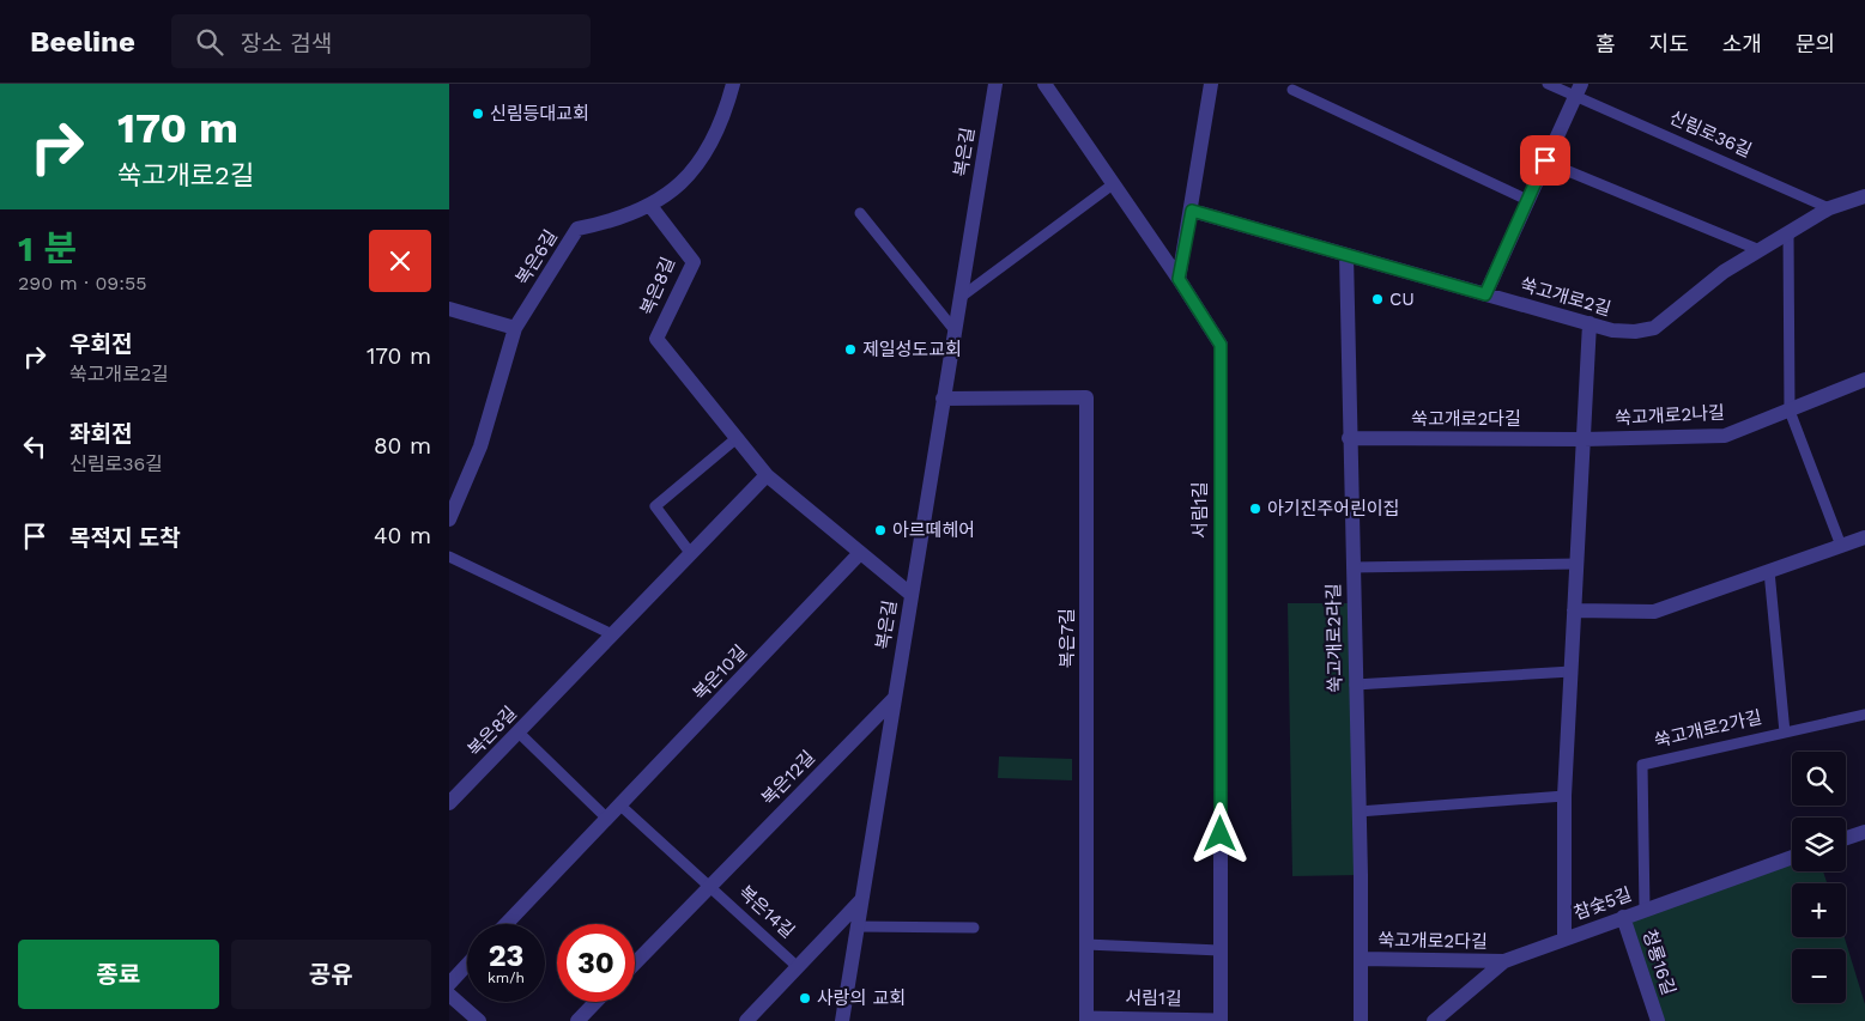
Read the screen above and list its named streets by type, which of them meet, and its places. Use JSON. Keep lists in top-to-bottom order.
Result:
{
  "streets": {
    "street": [
      "복은길",
      "복은6길",
      "복은8길",
      "쑥고개로2길",
      "쑥고개로2나길",
      "쑥고개로2다길",
      "서림1길",
      "복은7길",
      "쑥고개로2라길",
      "복은10길",
      "복은12길",
      "참숯5길",
      "복은14길",
      "청룡16길"
    ],
    "lane": ["신림로36길", "쑥고개로2가길"]
  },
  "crossings": [
    ["신림로36길", "쑥고개로2길"],
    ["복은길", "복은8길"],
    ["복은길", "복은7길"],
    ["복은길", "복은12길"],
    ["복은길", "복은14길"],
    ["복은6길", "복은8길"],
    ["복은8길", "복은10길"],
    ["쑥고개로2길", "쑥고개로2라길"],
    ["쑥고개로2나길", "쑥고개로2다길"],
    ["쑥고개로2다길", "쑥고개로2라길"],
    ["쑥고개로2다길", "참숯5길"],
    ["서림1길", "복은7길"],
    ["쑥고개로2가길", "참숯5길"],
    ["복은12길", "복은14길"],
    ["참숯5길", "청룡16길"]
  ],
  "places": [
    "신림등대교회",
    "CU",
    "제일성도교회",
    "아기진주어린이집",
    "아르떼헤어",
    "사랑의 교회"
  ],
  "page": {
    "header": "Beeline",
    "search": "장소 검색",
    "nav": [
      "홈",
      "지도",
      "소개",
      "문의"
    ],
    "turn": ["170 m", "쑥고개로2길"],
    "heading": ["1 분", "290 m · 09:55"],
    "list": [
      {
        "name": "우회전",
        "note": "쑥고개로2길",
        "value": "170 m"
      },
      {
        "name": "좌회전",
        "note": "신림로36길",
        "value": "80 m"
      },
      {
        "name": "목적지 도착",
        "value": "40 m"
      }
    ],
    "map_buttons": ["+", "−"],
    "speed": "23 km/h",
    "limit": "30",
    "buttons": ["종료", "공유"]
  }
}
